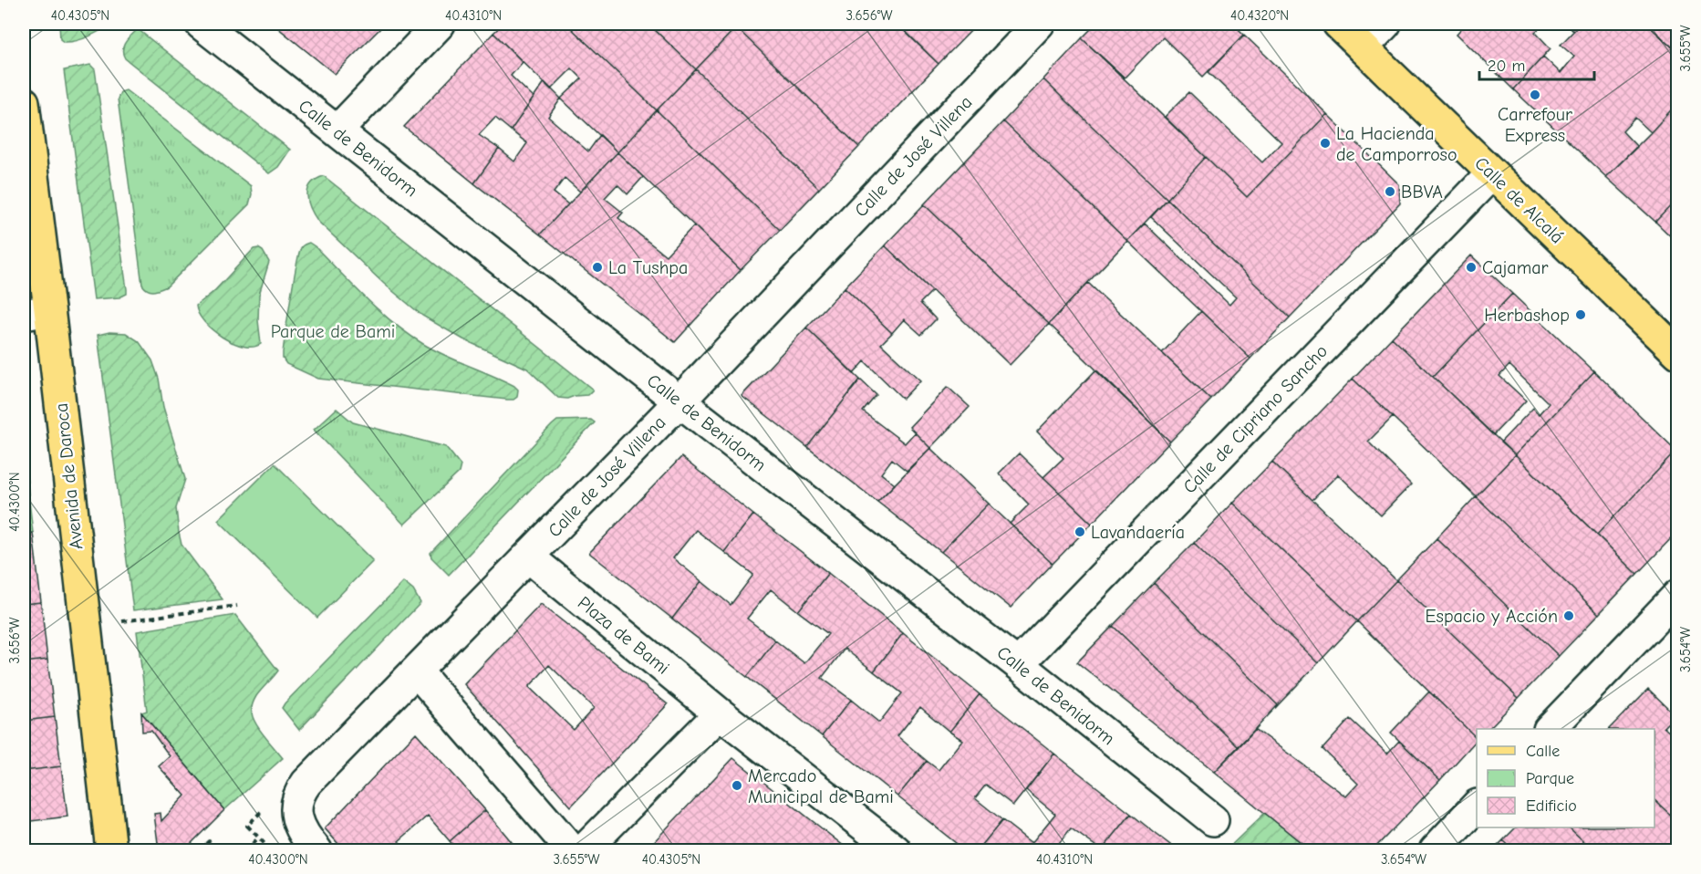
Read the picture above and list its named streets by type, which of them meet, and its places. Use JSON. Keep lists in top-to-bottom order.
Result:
{
  "streets": {
    "main road": ["Calle de Alcalá", "Avenida de Daroca"],
    "street": [
      "Calle de Benidorm",
      "Calle de José Villena",
      "Calle de Cipriano Sancho",
      "Plaza de Bami"
    ]
  },
  "crossings": [
    ["Calle de Benidorm", "Calle de José Villena"],
    ["Calle de Benidorm", "Calle de Cipriano Sancho"],
    ["Calle de José Villena", "Plaza de Bami"],
    ["Calle de Alcalá", "Calle de Cipriano Sancho"]
  ],
  "parks": ["Parque de Bami"],
  "places": [
    "Carrefour Express",
    "La Hacienda de Camporroso",
    "BBVA",
    "La Tushpa",
    "Cajamar",
    "Herbashop",
    "Lavandaería",
    "Espacio y Acción",
    "Mercado Municipal de Bami"
  ],
  "legend": ["Calle", "Parque", "Edificio"],
  "scale_bar": "20 m",
  "coordinates": [
    "40.4305°N",
    "40.4310°N",
    "3.656°W",
    "40.4320°N",
    "3.655°W",
    "40.4300°N",
    "3.654°W"
  ]
}
